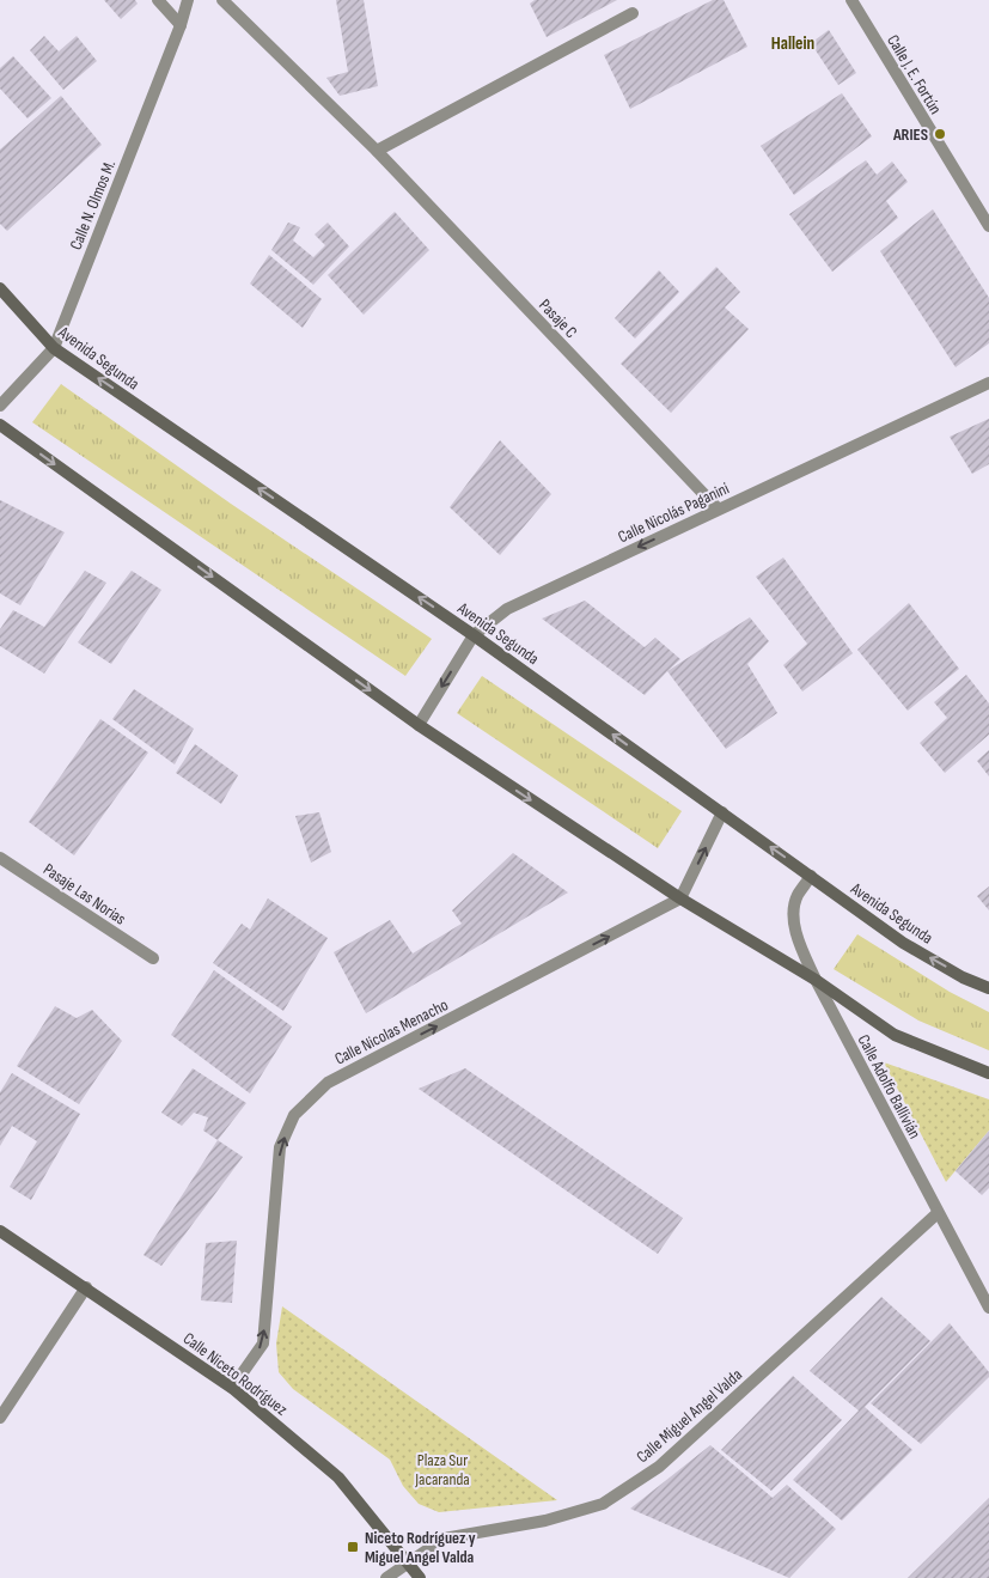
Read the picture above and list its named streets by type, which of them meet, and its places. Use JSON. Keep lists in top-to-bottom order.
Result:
{
  "streets": {
    "main road": ["Avenida Segunda", "Calle Niceto Rodríguez"],
    "street": [
      "Calle J. E. Fortún",
      "Calle N. Olmos M.",
      "Pasaje C",
      "Calle Nicolás Paganini",
      "Pasaje Las Norias",
      "Calle Nicolas Menacho",
      "Calle Adolfo Ballivián",
      "Calle Miguel Angel Valda"
    ]
  },
  "crossings": [
    ["Calle N. Olmos M.", "Avenida Segunda"],
    ["Pasaje C", "Calle Nicolás Paganini"],
    ["Avenida Segunda", "Calle Nicolás Paganini"],
    ["Avenida Segunda", "Calle Adolfo Ballivián"],
    ["Calle Nicolas Menacho", "Calle Niceto Rodríguez"],
    ["Calle Adolfo Ballivián", "Calle Miguel Angel Valda"],
    ["Calle Niceto Rodríguez", "Calle Miguel Angel Valda"]
  ],
  "one_way": ["Calle Nicolás Paganini", "Calle Nicolas Menacho"],
  "districts": ["Hallein"],
  "parks": ["Plaza Sur Jacaranda"],
  "places": {
    "other": ["ARIES"],
    "transit": ["Niceto Rodríguez y Miguel Angel Valda"]
  }
}
